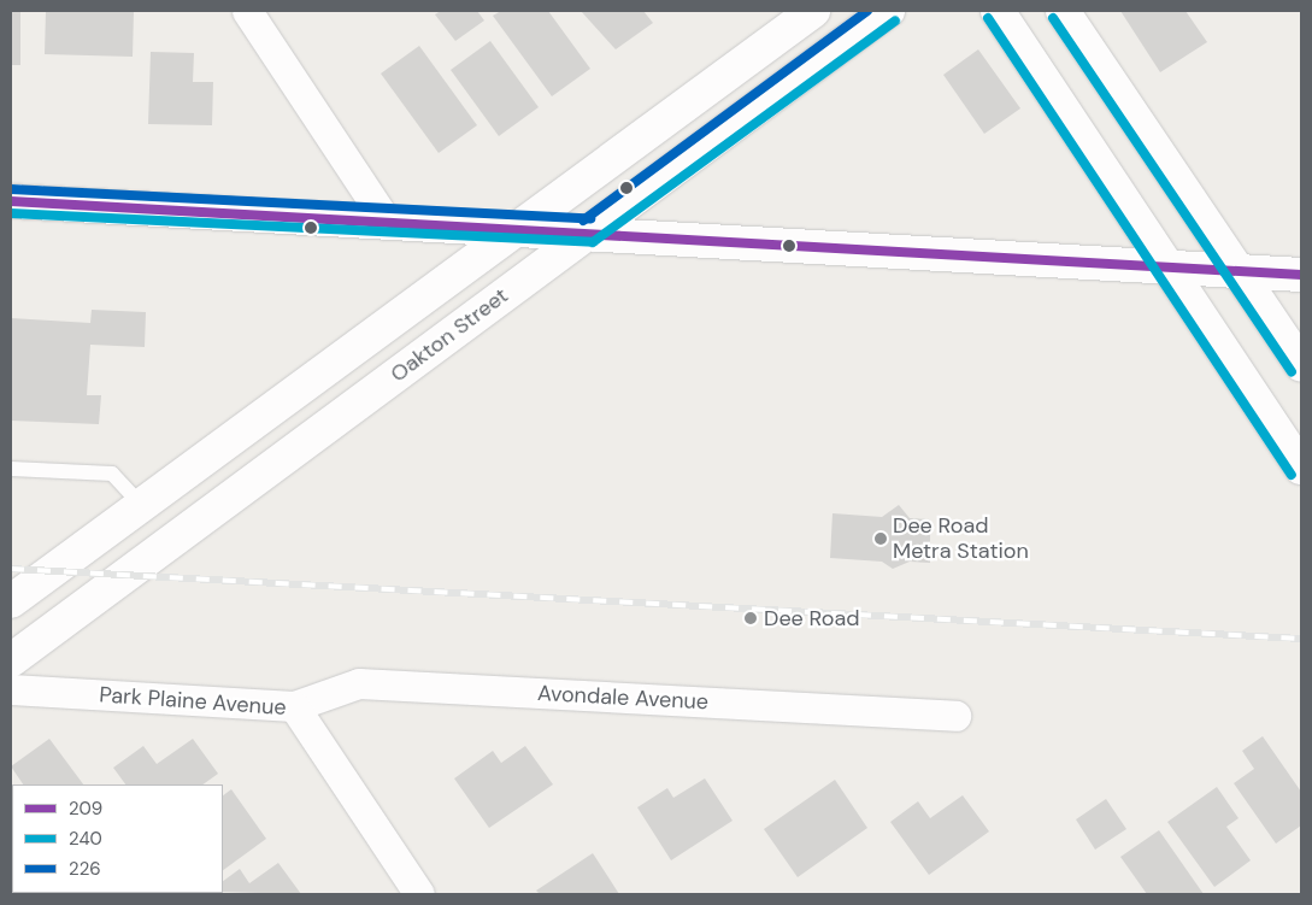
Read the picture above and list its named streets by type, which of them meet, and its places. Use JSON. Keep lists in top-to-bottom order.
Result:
{
  "streets": {
    "main road": ["Oakton Street"],
    "street": ["Avondale Avenue", "Park Plaine Avenue"]
  },
  "crossings": [
    ["Avondale Avenue", "Park Plaine Avenue"]
  ],
  "places": ["Dee Road Metra Station", "Dee Road"],
  "lines": ["transit line 226", "transit line 240", "transit line 209"],
  "legend": ["209", "240", "226"]
}
